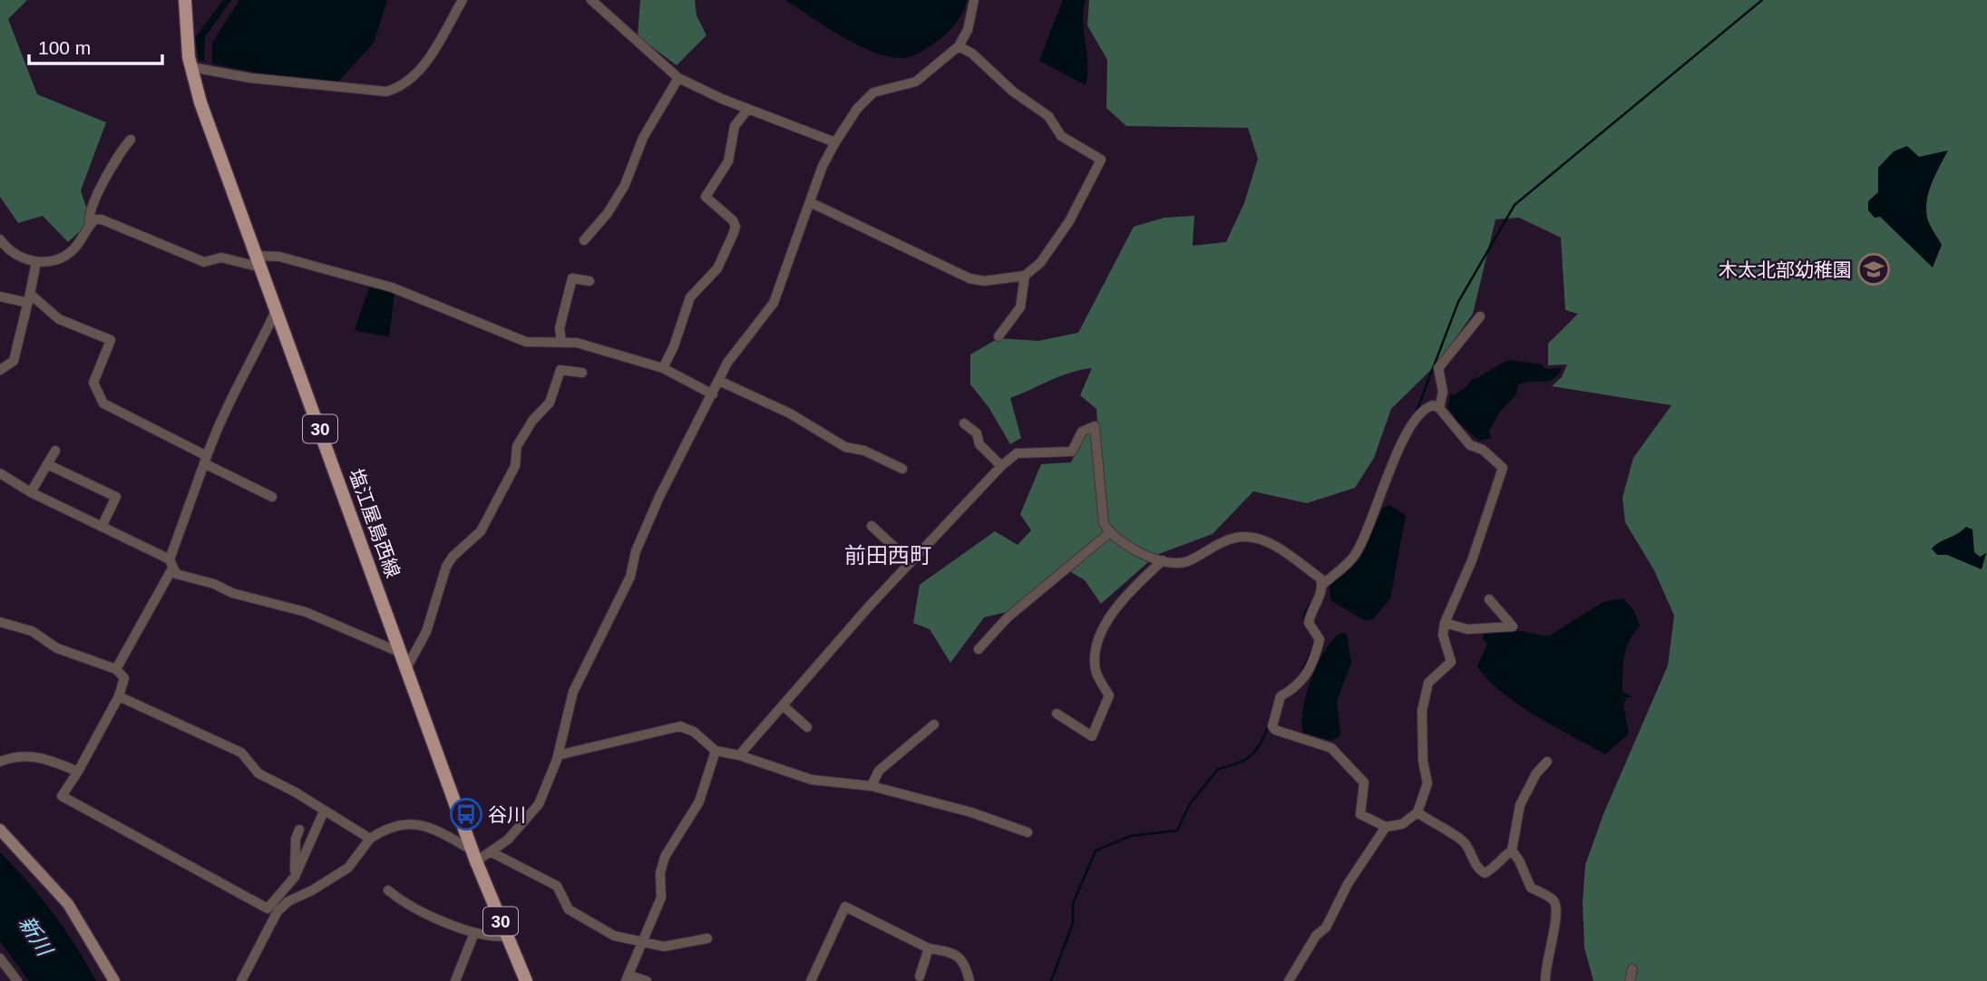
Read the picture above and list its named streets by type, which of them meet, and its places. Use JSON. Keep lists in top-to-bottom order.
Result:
{
  "streets": {
    "main road": ["30", "塩江屋島西線"]
  },
  "districts": ["前田西町"],
  "water": ["新川"],
  "places": {
    "school or university": ["木太北部幼稚園"],
    "bus stop": ["谷川"]
  },
  "scale_bar": "100 m"
}
